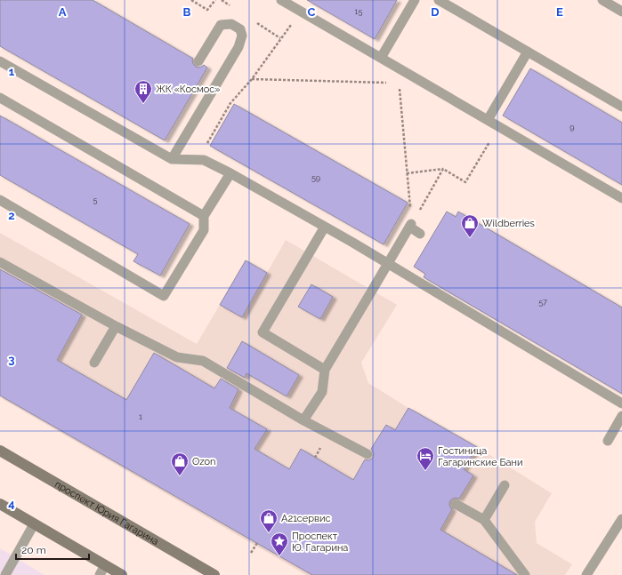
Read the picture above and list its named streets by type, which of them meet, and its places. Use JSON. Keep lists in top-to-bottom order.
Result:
{
  "streets": {
    "main road": ["проспект Юрия Гагарина"]
  },
  "places": {
    "building": ["ЖК «Космос»"],
    "shop": ["Wildberries", "Ozon", "А21сервис"],
    "hotel": ["Гостиница Гагаринские Бани"],
    "place": ["Проспект Ю. Гагарина"]
  },
  "house_numbers": [
    "15",
    "9",
    "59",
    "5",
    "57",
    "1"
  ],
  "scale_bar": "20 m",
  "grid": {
    "columns": [
      "A",
      "B",
      "C",
      "D",
      "E"
    ],
    "rows": [
      "1",
      "2",
      "3",
      "4"
    ]
  }
}
